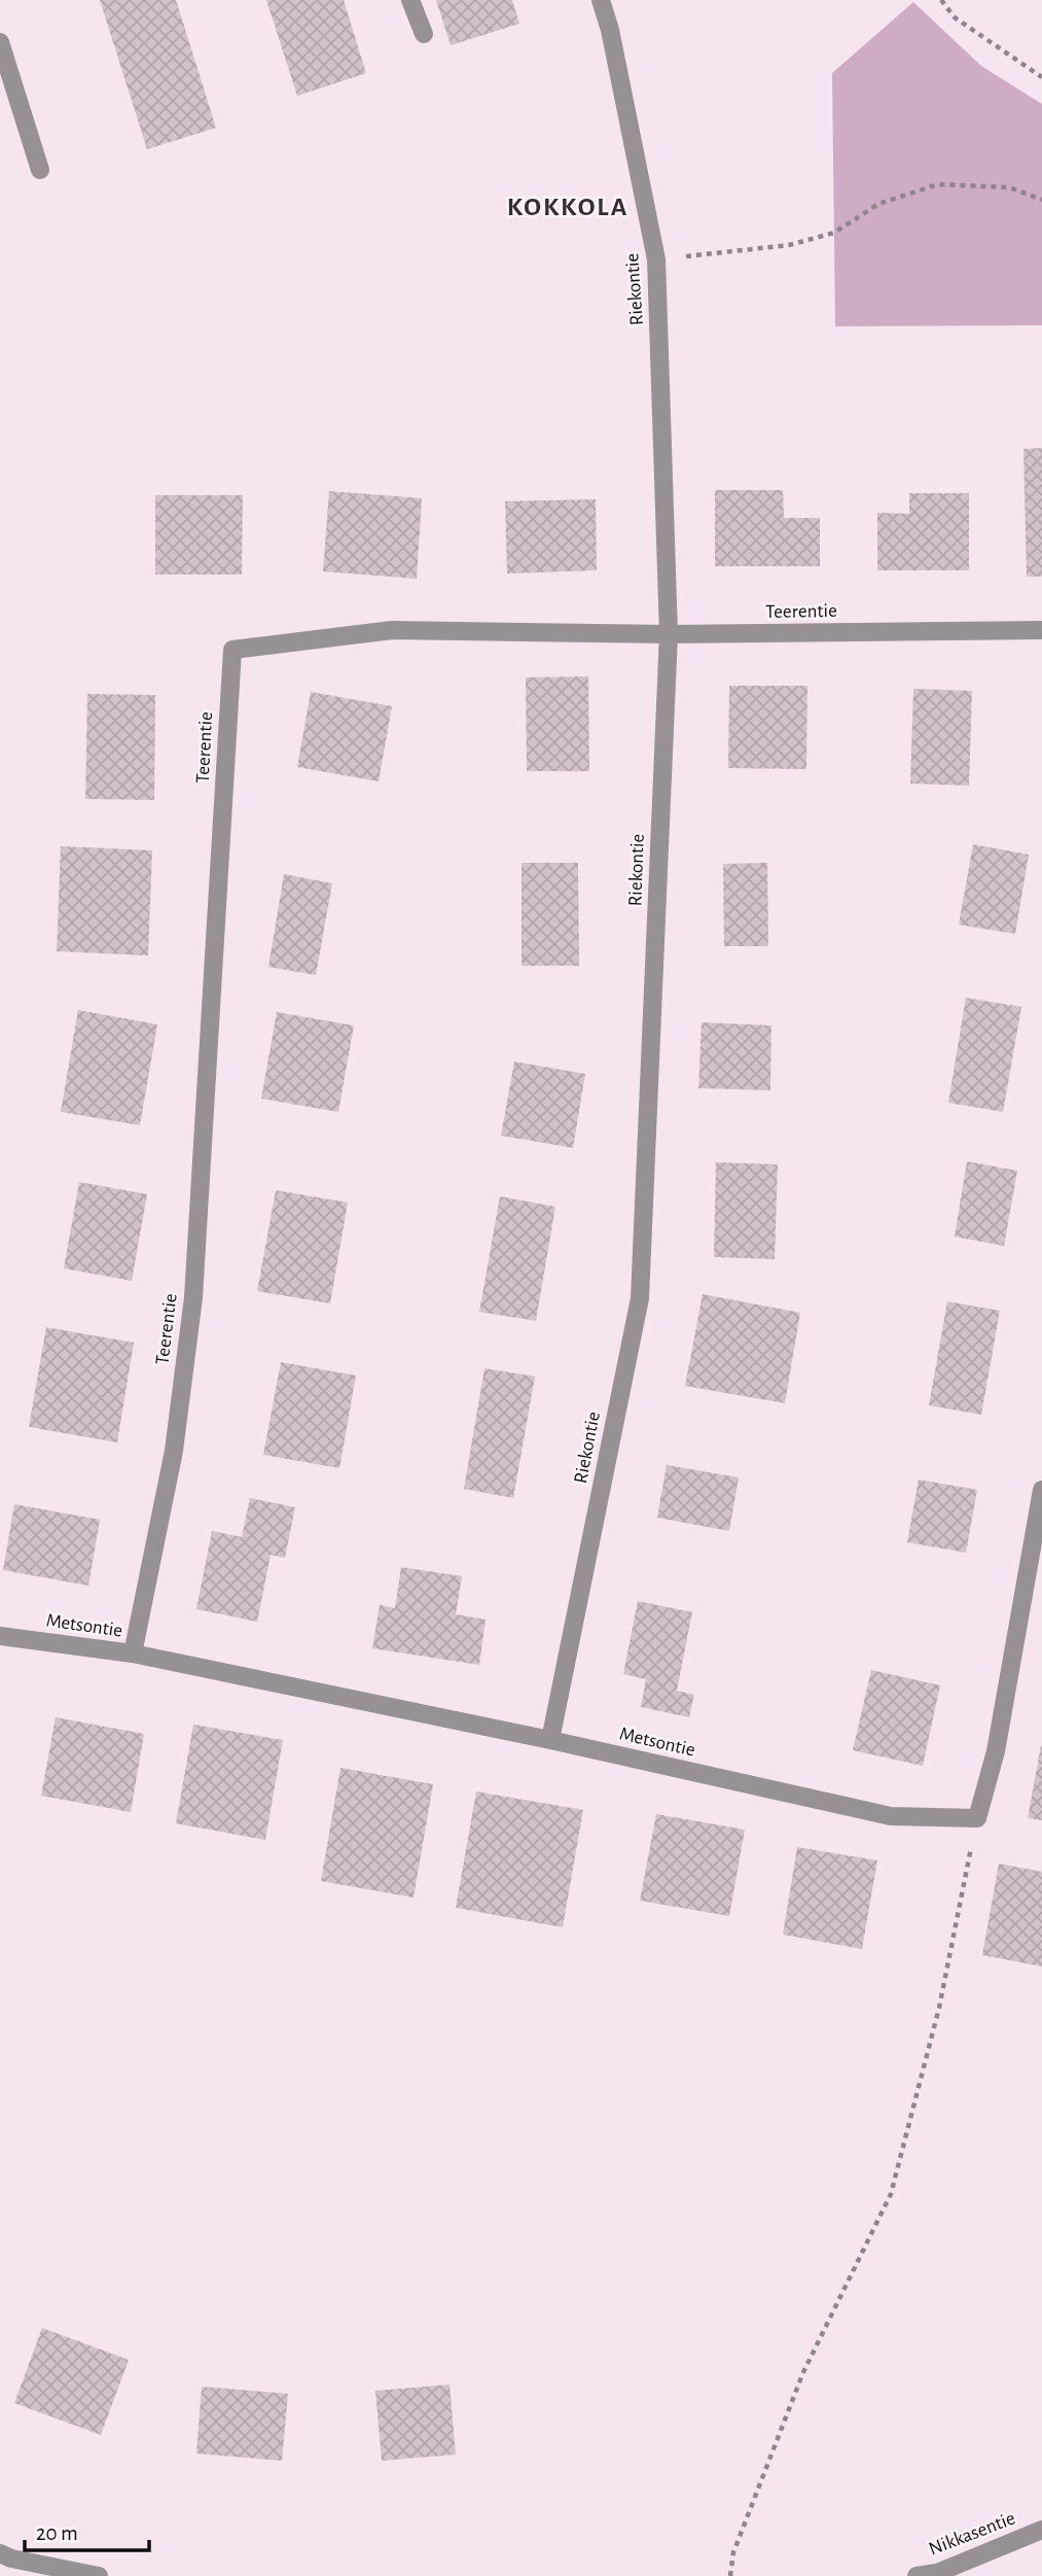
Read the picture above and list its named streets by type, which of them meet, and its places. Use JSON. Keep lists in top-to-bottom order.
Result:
{
  "streets": {
    "street": [
      "Riekontie",
      "Teerentie",
      "Metsontie",
      "Nikkasentie"
    ]
  },
  "crossings": [
    ["Riekontie", "Teerentie"],
    ["Riekontie", "Metsontie"],
    ["Teerentie", "Metsontie"]
  ],
  "districts": ["KOKKOLA"],
  "scale_bar": "20 m"
}
